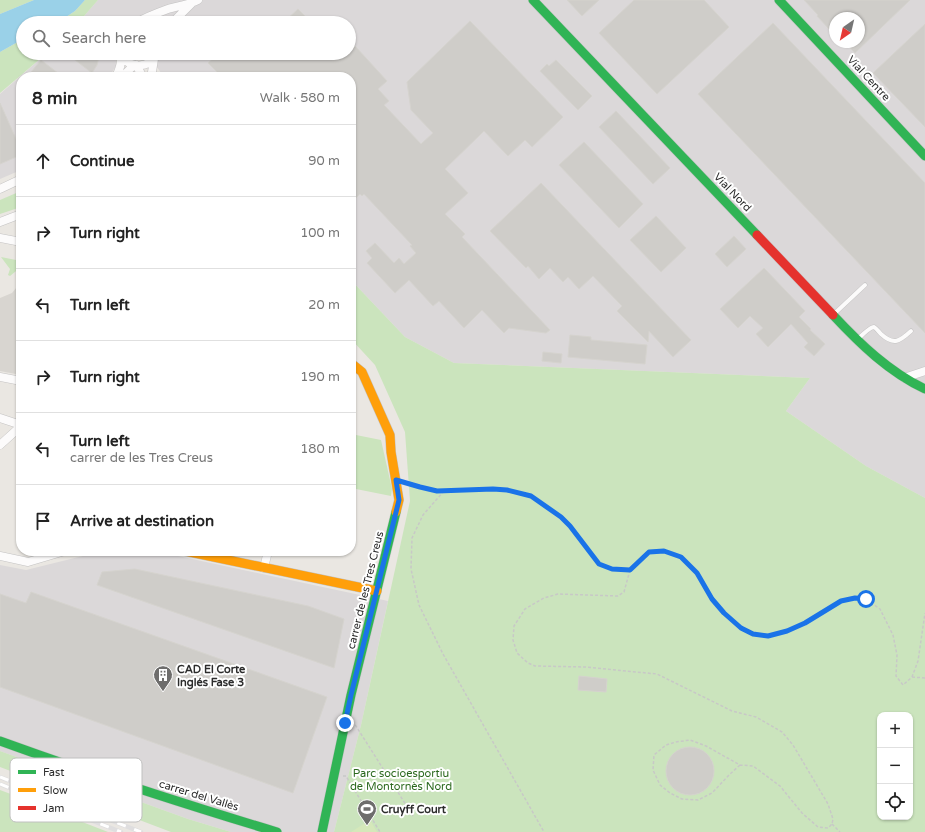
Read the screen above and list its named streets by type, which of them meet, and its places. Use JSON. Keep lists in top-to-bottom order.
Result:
{
  "streets": {
    "street": [
      "Vial Centre",
      "Vial Nord",
      "carrer de les Tres Creus",
      "carrer del Vallès"
    ]
  },
  "parks": ["Parc socioesportiu de Montornès Nord"],
  "places": {
    "building": ["CAD El Corte Inglés Fase 3"],
    "sports": ["Cruyff Court"]
  },
  "legend": ["Fast", "Slow", "Jam"],
  "north": "bottom left",
  "page": {
    "search": "Search here",
    "heading": ["8 min", "Walk · 580 m"],
    "list": [
      ["Continue", "90 m"],
      ["Turn right", "100 m"],
      ["Turn left", "20 m"],
      ["Turn right", "190 m"],
      ["Turn left", "carrer de les Tres Creus", "180 m"],
      "Arrive at destination"
    ],
    "map_buttons": ["+", "−"]
  }
}
